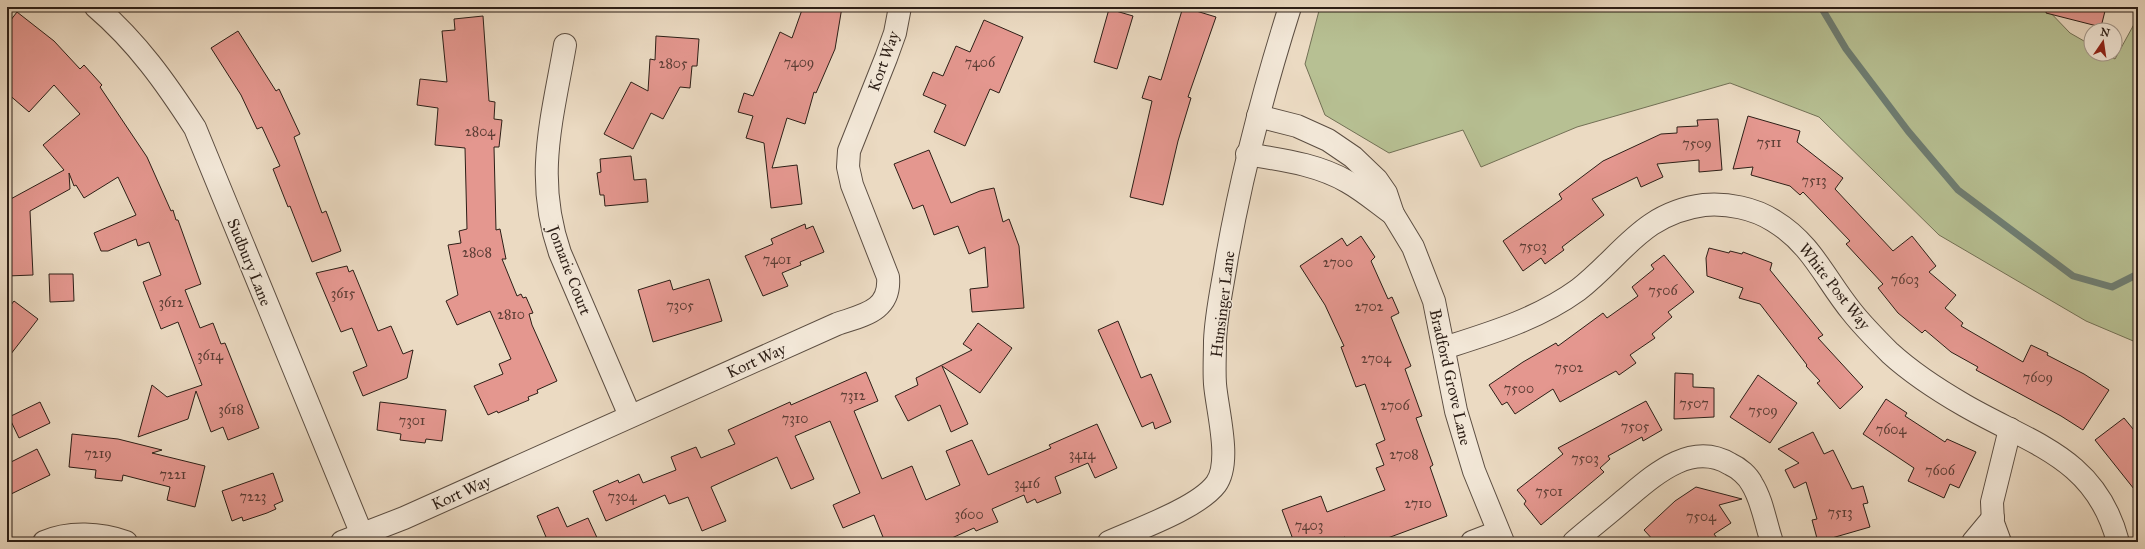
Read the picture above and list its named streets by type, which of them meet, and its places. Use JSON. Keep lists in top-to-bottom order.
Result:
{
  "streets": {
    "street": [
      "Kort Way",
      "Sudbury Lane",
      "Jomarie Court",
      "White Post Way",
      "Hunsinger Lane",
      "Bradford Grove Lane"
    ]
  },
  "crossings": [
    ["Kort Way", "Sudbury Lane"],
    ["Kort Way", "Jomarie Court"],
    ["White Post Way", "Bradford Grove Lane"],
    ["Hunsinger Lane", "Bradford Grove Lane"]
  ],
  "house_numbers": [
    "7409",
    "7406",
    "2805",
    "2804",
    "7511",
    "7509",
    "7513",
    "7503",
    "2808",
    "7401",
    "2700",
    "7603",
    "7506",
    "3615",
    "3612",
    "7305",
    "2702",
    "2810",
    "3614",
    "2704",
    "7502",
    "7609",
    "7500",
    "7312",
    "7507",
    "2706",
    "3618",
    "7509",
    "7310",
    "7301",
    "7505",
    "7604",
    "7219",
    "3414",
    "2708",
    "7503",
    "7606",
    "7221",
    "3416",
    "7501",
    "7223",
    "7304",
    "2710",
    "7513",
    "3600",
    "7504",
    "7403"
  ],
  "north": "top"
}
